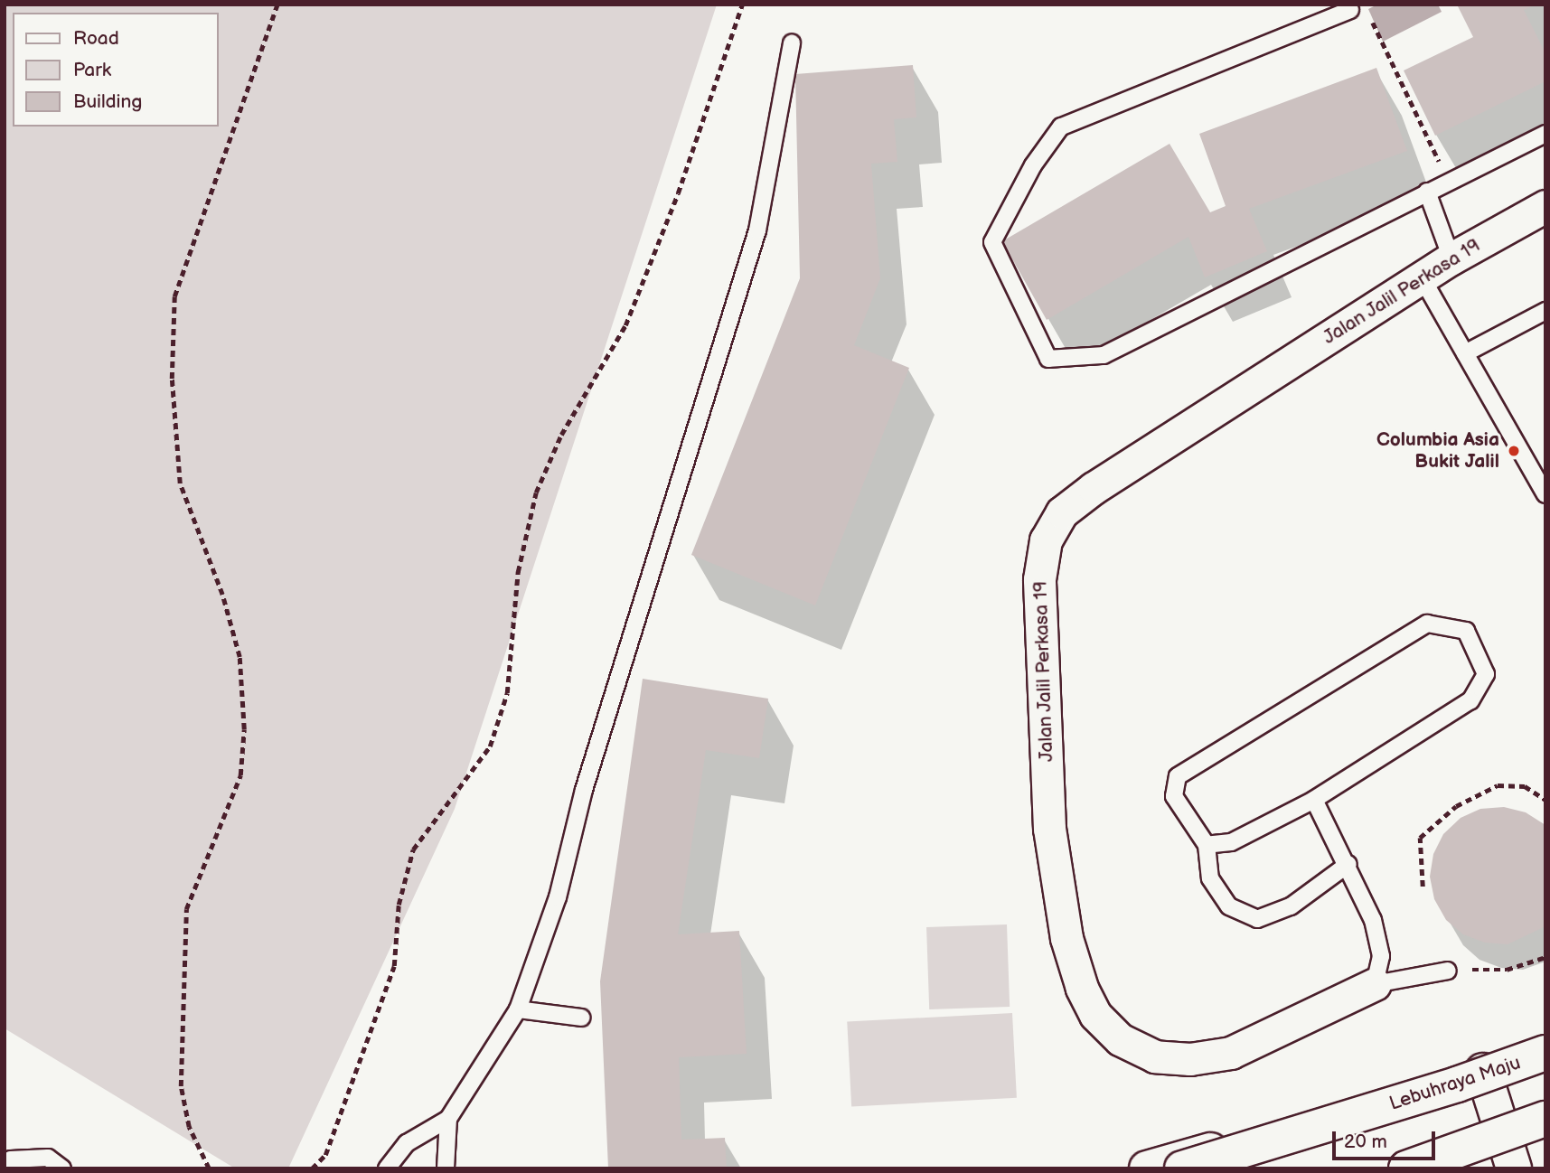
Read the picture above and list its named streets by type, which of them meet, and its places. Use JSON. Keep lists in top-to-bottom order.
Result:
{
  "streets": {
    "main road": ["Lebuhraya Maju"],
    "street": ["Jalan Jalil Perkasa 19"]
  },
  "places": ["Columbia Asia Bukit Jalil"],
  "legend": ["Road", "Park", "Building"],
  "scale_bar": "20 m"
}
